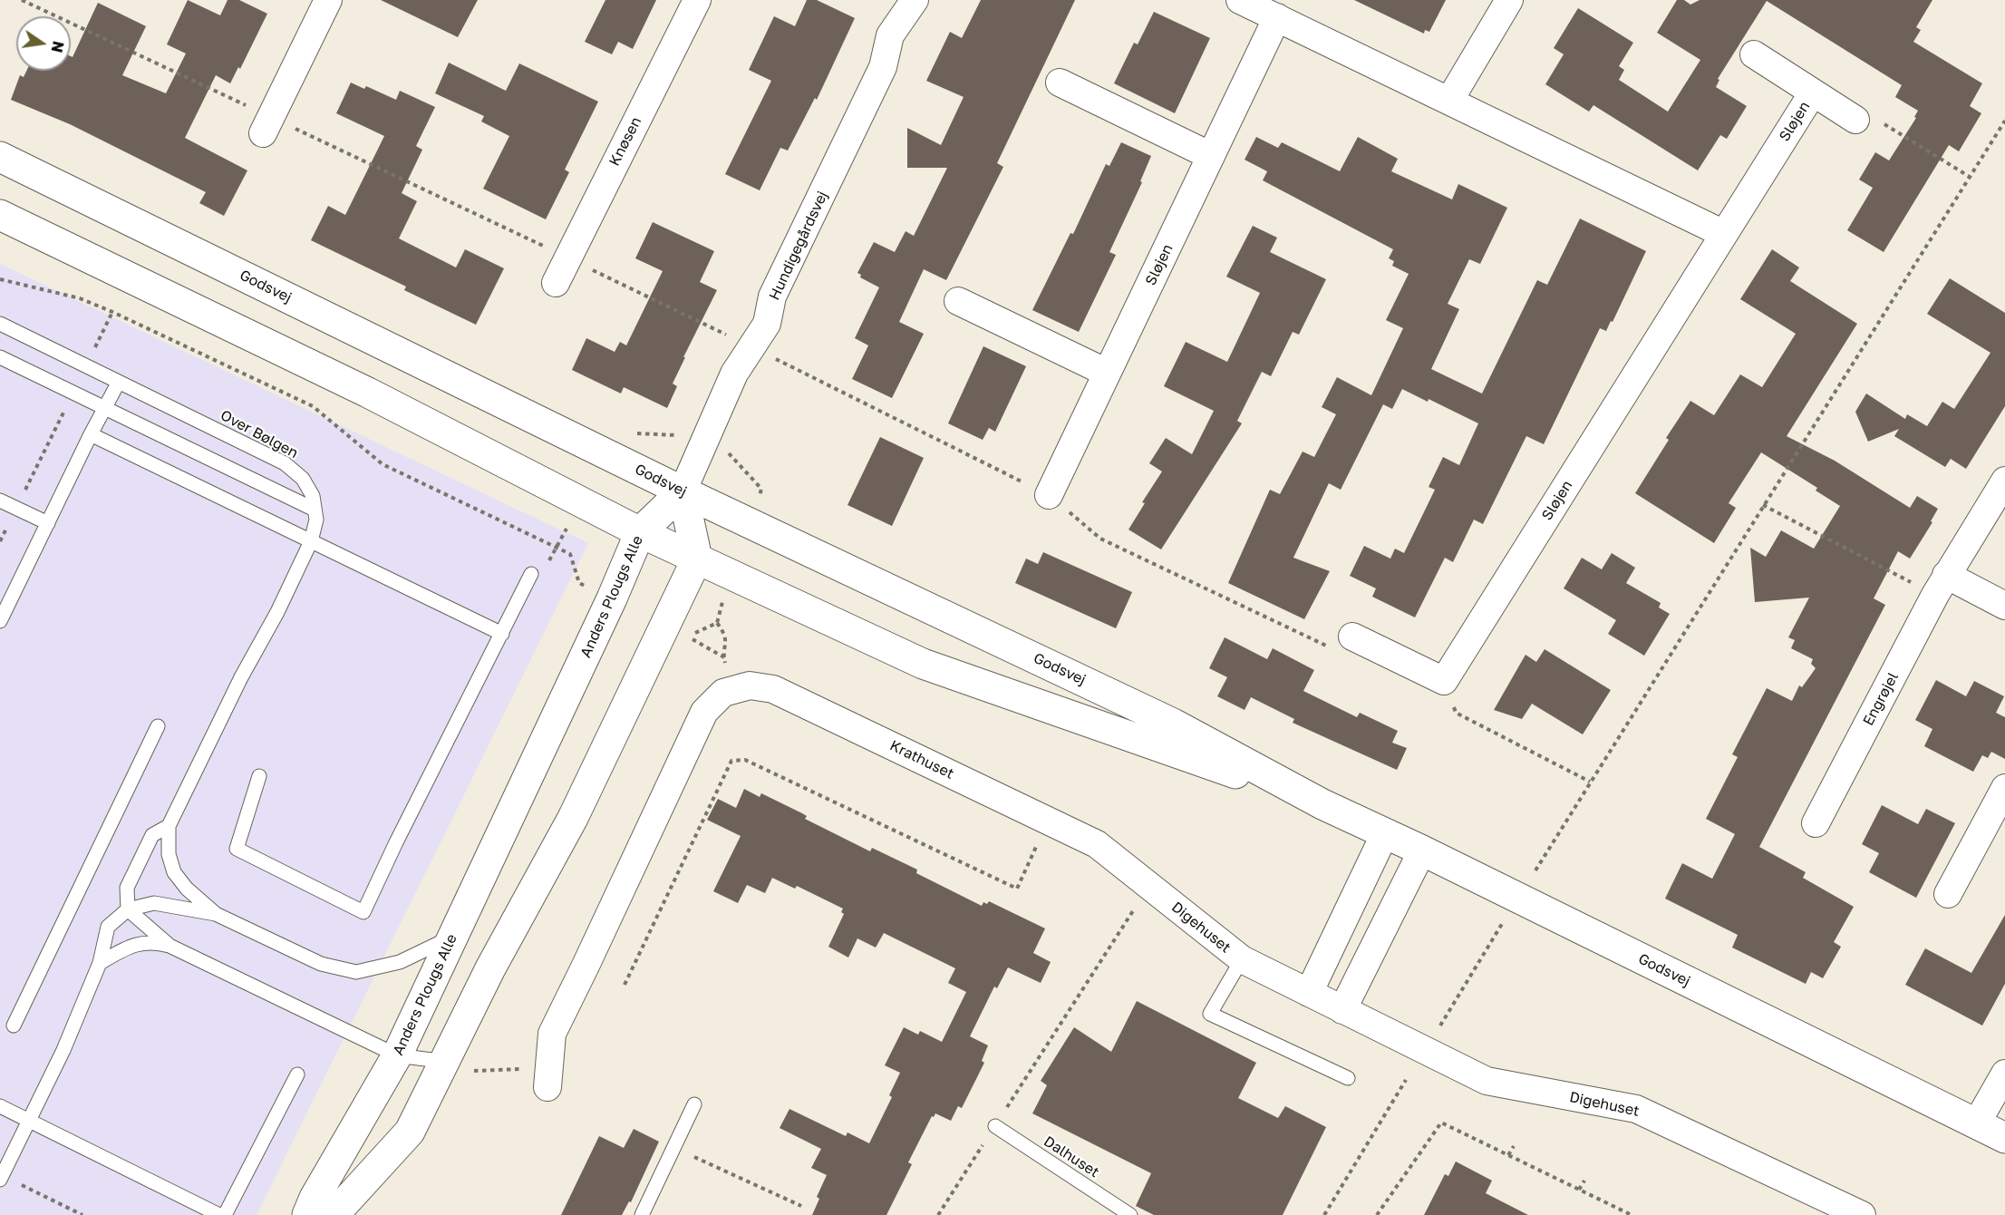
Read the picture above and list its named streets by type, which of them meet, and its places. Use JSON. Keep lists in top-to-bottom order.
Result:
{
  "streets": {
    "street": [
      "Sløjen",
      "Knøsen",
      "Hundigegårdsvej",
      "Godsvej",
      "Anders Plougs Alle",
      "Engrøjel",
      "Krathuset",
      "Digehuset"
    ],
    "lane": ["Over Bølgen", "Dalhuset"]
  },
  "crossings": [
    ["Hundigegårdsvej", "Godsvej"],
    ["Hundigegårdsvej", "Anders Plougs Alle"],
    ["Godsvej", "Anders Plougs Alle"],
    ["Krathuset", "Digehuset"]
  ],
  "north": "right"
}
